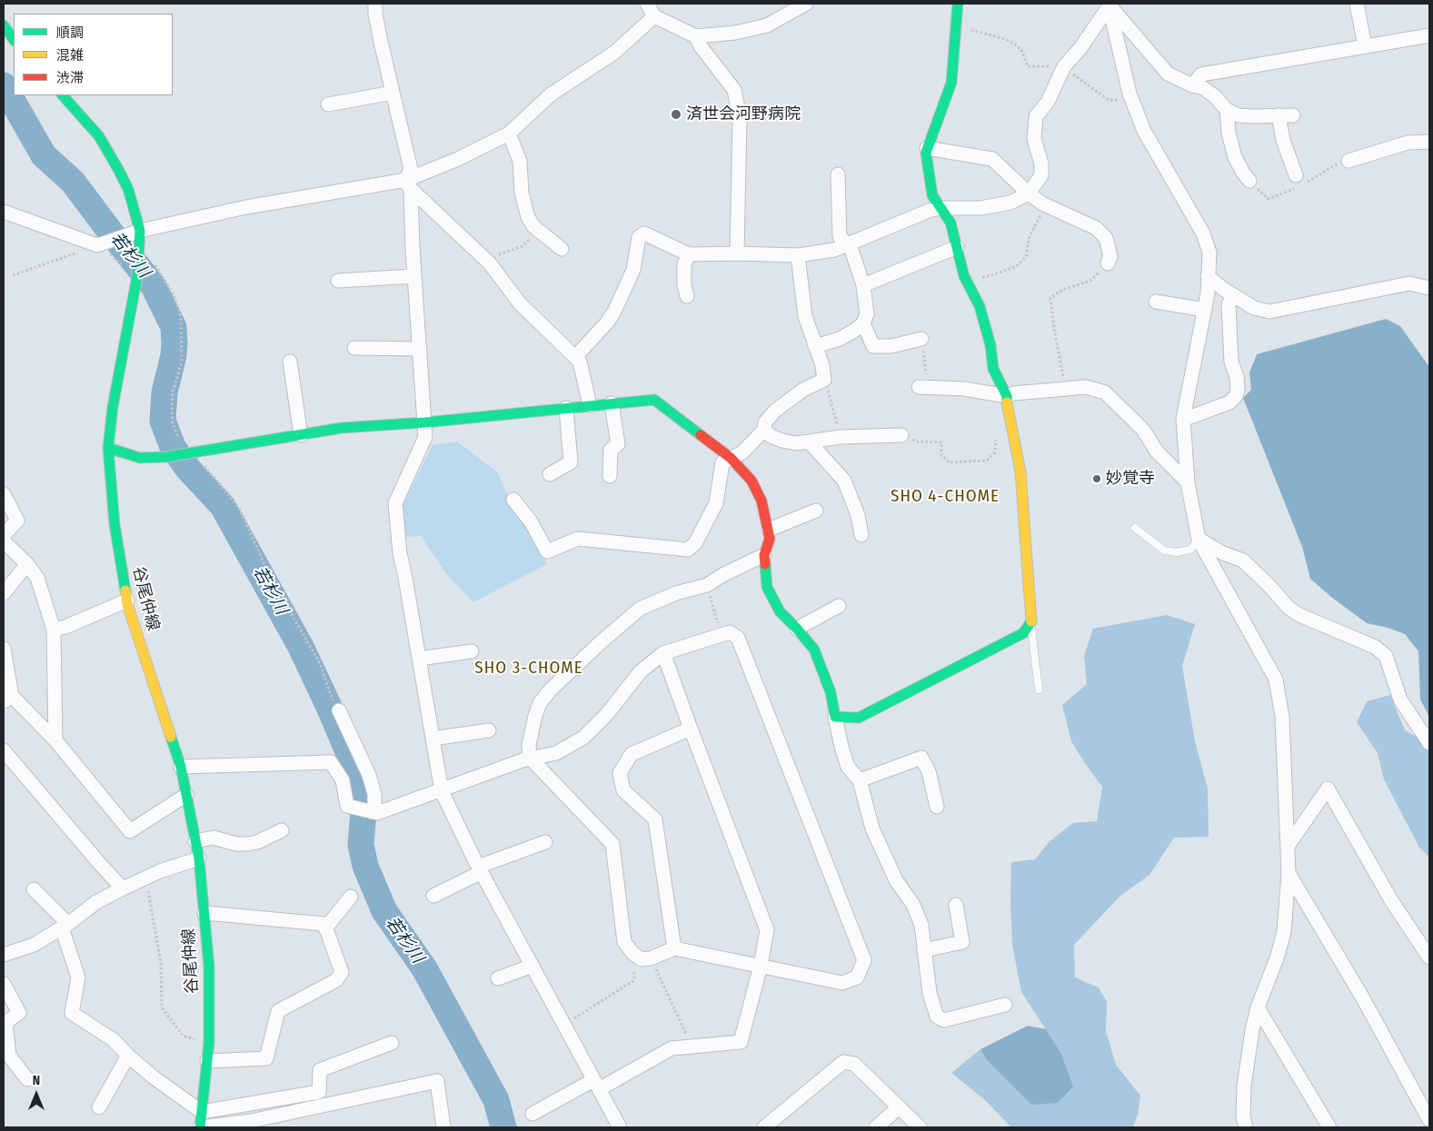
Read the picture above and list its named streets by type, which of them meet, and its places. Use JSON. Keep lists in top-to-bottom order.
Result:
{
  "streets": {
    "street": ["谷尾仲線"]
  },
  "districts": ["SHO 4-CHOME", "SHO 3-CHOME"],
  "water": ["若杉川"],
  "places": ["済世会河野病院", "妙覚寺"],
  "legend": ["順調", "混雑", "渋滞"],
  "north": "top"
}
